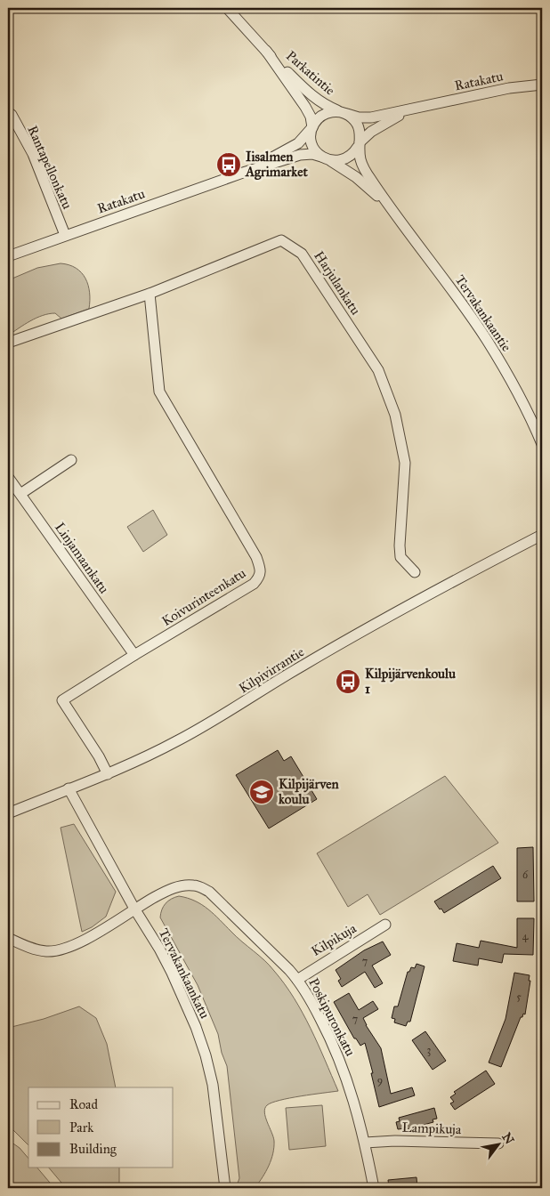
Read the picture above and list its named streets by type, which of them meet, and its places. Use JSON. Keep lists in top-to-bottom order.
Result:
{
  "streets": {
    "street": [
      "Parkatintie",
      "Ratakatu",
      "Rantapellonkatu",
      "Harjulankatu",
      "Tervakankaantie",
      "Linjamaankatu",
      "Koivurinteenkatu",
      "Kilpivirrantie",
      "Kilpikuja",
      "Tervakankaankatu",
      "Poskipuronkatu",
      "Lampikuja"
    ]
  },
  "crossings": [
    ["Parkatintie", "Ratakatu"],
    ["Parkatintie", "Tervakankaantie"],
    ["Ratakatu", "Rantapellonkatu"],
    ["Ratakatu", "Tervakankaantie"],
    ["Harjulankatu", "Koivurinteenkatu"],
    ["Linjamaankatu", "Koivurinteenkatu"],
    ["Koivurinteenkatu", "Kilpivirrantie"],
    ["Kilpivirrantie", "Tervakankaankatu"],
    ["Kilpikuja", "Poskipuronkatu"],
    ["Tervakankaankatu", "Poskipuronkatu"],
    ["Poskipuronkatu", "Lampikuja"]
  ],
  "places": {
    "bus stop": ["Iisalmen Agrimarket", "Kilpijärvenkoulu 1"],
    "school or university": ["Kilpijärven koulu"]
  },
  "house_numbers": [
    "6",
    "4",
    "7",
    "5",
    "7",
    "3",
    "9"
  ],
  "legend": ["Road", "Park", "Building"],
  "north": "top right"
}
